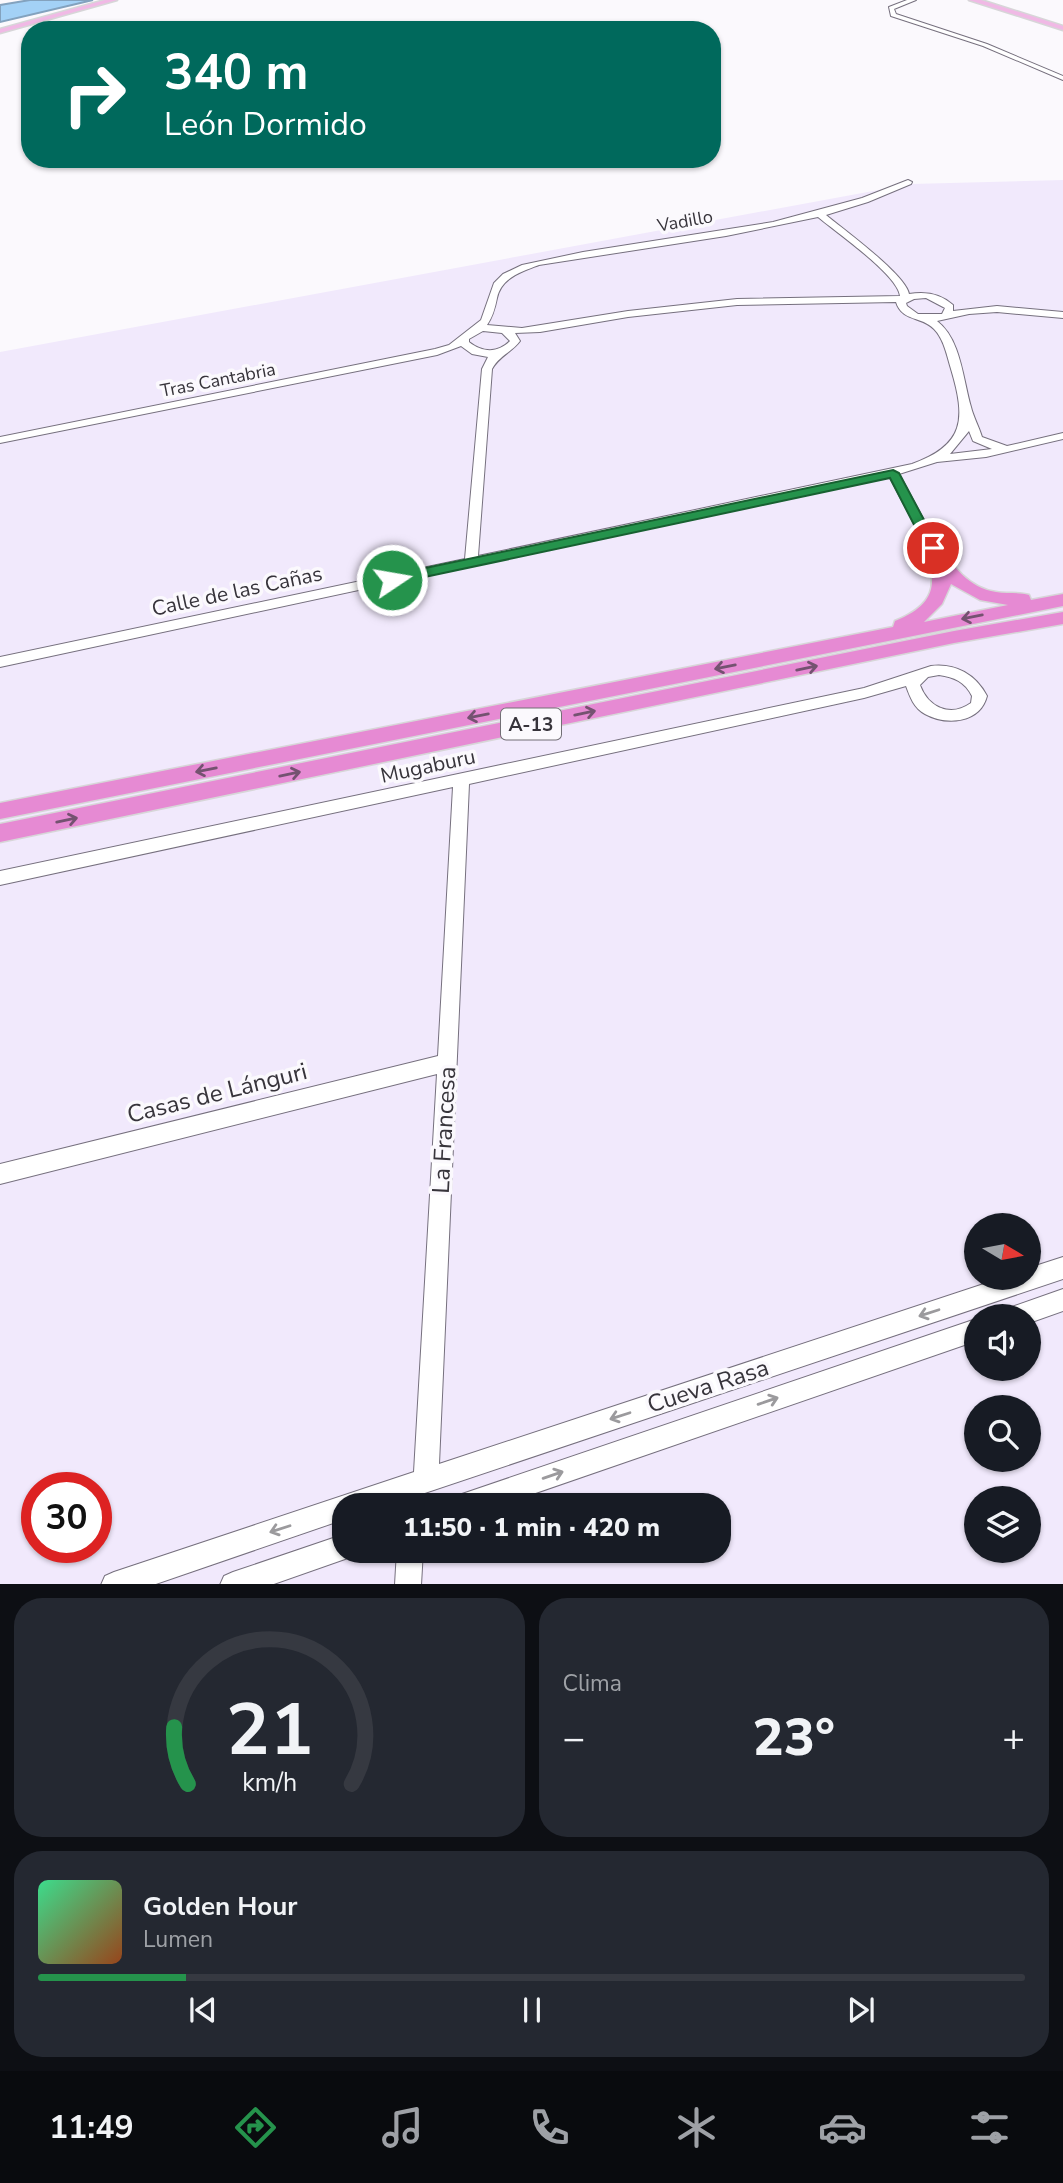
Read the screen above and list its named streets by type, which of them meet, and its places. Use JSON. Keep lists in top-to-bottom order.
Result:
{
  "streets": {
    "highway": ["A-13"],
    "street": [
      "Vadillo",
      "Tras Cantabria",
      "Calle de las Cañas",
      "Mugaburu",
      "Casas de Lánguri",
      "La Francesa",
      "Cueva Rasa"
    ]
  },
  "crossings": [
    ["Mugaburu", "La Francesa"],
    ["Casas de Lánguri", "La Francesa"],
    ["La Francesa", "Cueva Rasa"]
  ],
  "north": "right",
  "page": {
    "turn": ["340 m", "León Dormido"],
    "limit": "30",
    "trip": "11:50 · 1 min · 420 m",
    "tile": "Clima",
    "heat": ["−", "23°", "+"],
    "song": ["Golden Hour", "Lumen"],
    "tabs": "11:49",
    "gauge": ["21", "km/h"]
  }
}
